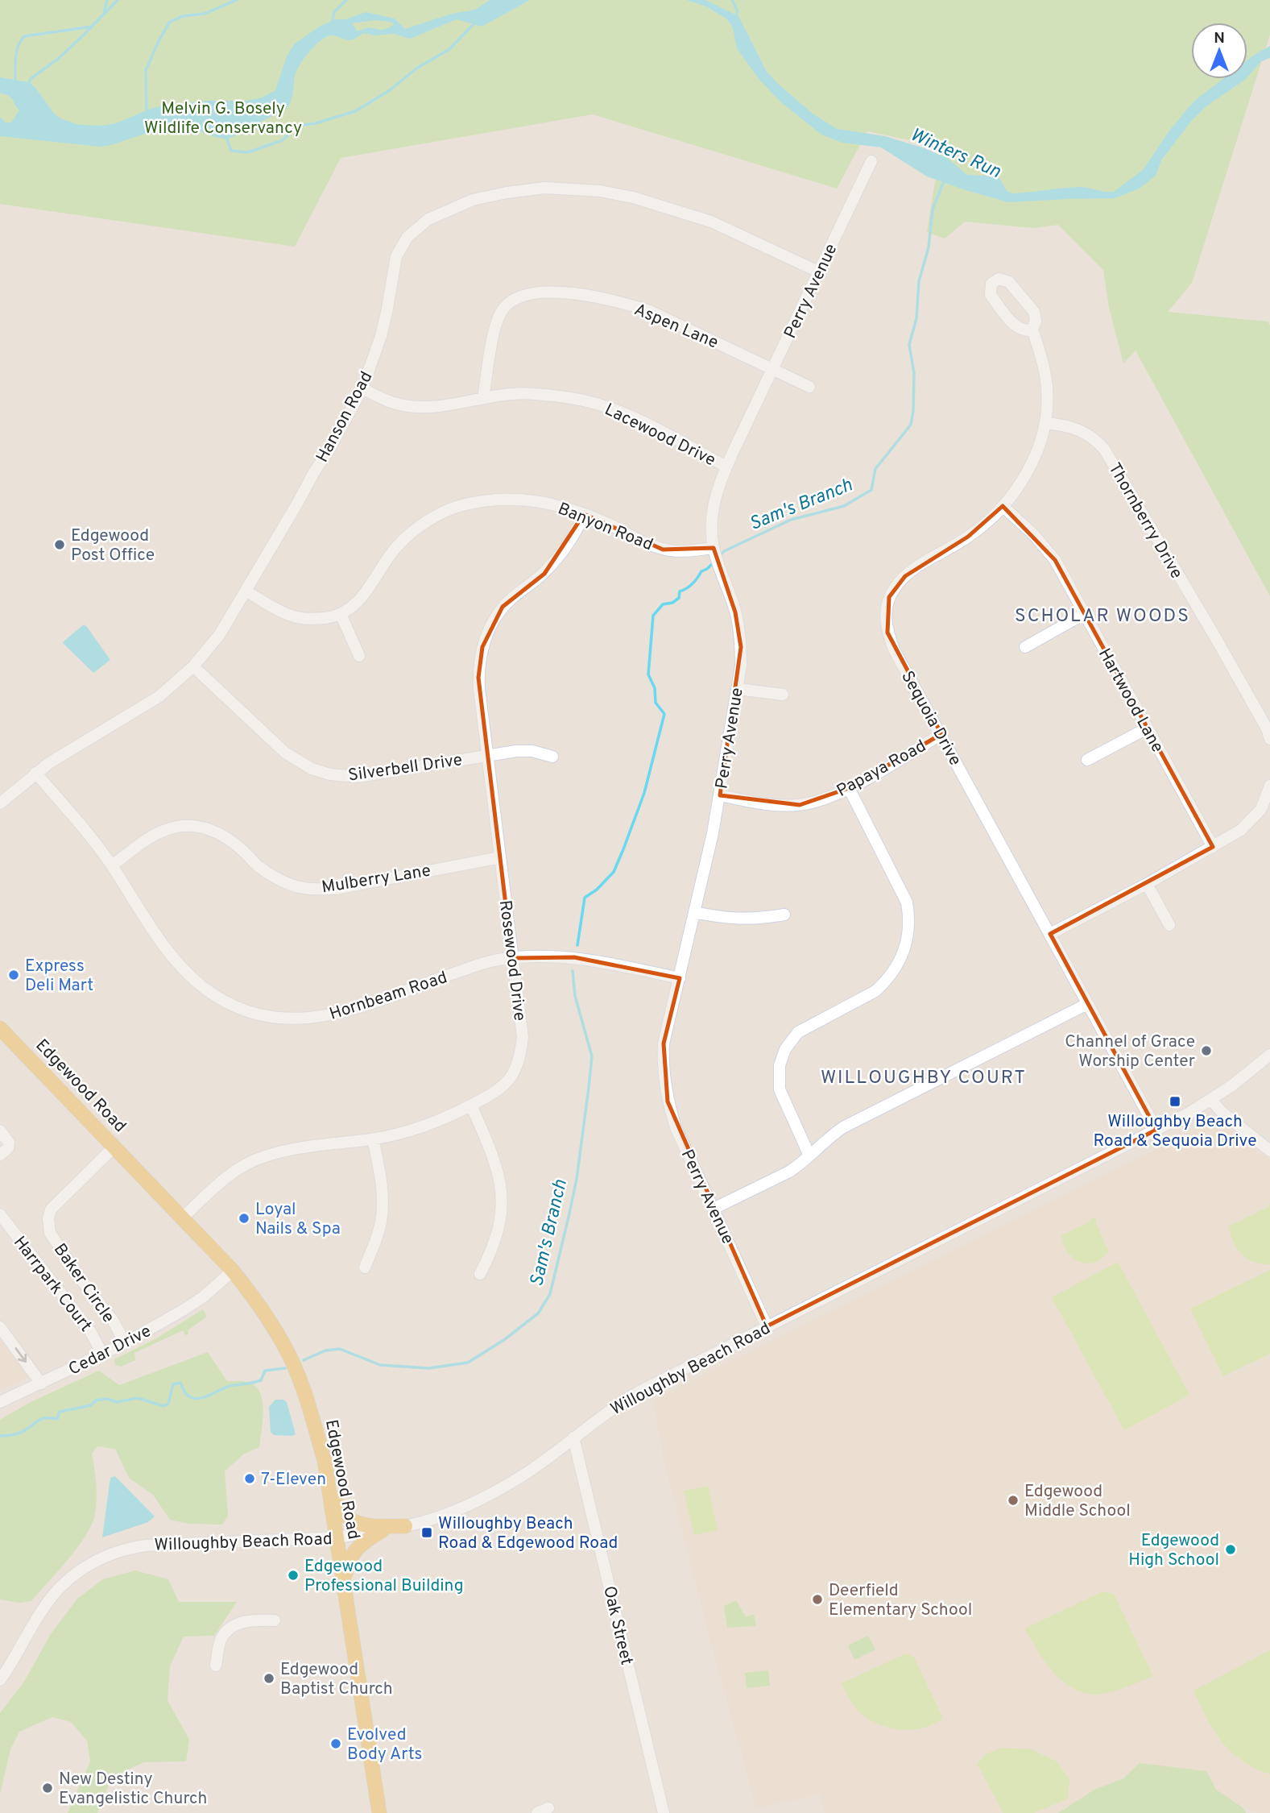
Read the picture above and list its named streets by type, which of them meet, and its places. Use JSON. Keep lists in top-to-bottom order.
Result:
{
  "streets": {
    "main road": ["Edgewood Road"],
    "street": [
      "Perry Avenue",
      "Aspen Lane",
      "Hanson Road",
      "Lacewood Drive",
      "Thornberry Drive",
      "Banyon Road",
      "Hartwood Lane",
      "Sequoia Drive",
      "Silverbell Drive",
      "Papaya Road",
      "Mulberry Lane",
      "Rosewood Drive",
      "Hornbeam Road",
      "Baker Circle",
      "Harrpark Court",
      "Cedar Drive",
      "Willoughby Beach Road",
      "Oak Street"
    ]
  },
  "crossings": [
    ["Perry Avenue", "Aspen Lane"],
    ["Perry Avenue", "Hanson Road"],
    ["Perry Avenue", "Lacewood Drive"],
    ["Perry Avenue", "Banyon Road"],
    ["Perry Avenue", "Papaya Road"],
    ["Perry Avenue", "Hornbeam Road"],
    ["Perry Avenue", "Willoughby Beach Road"],
    ["Aspen Lane", "Lacewood Drive"],
    ["Hanson Road", "Lacewood Drive"],
    ["Hanson Road", "Banyon Road"],
    ["Hanson Road", "Silverbell Drive"],
    ["Hanson Road", "Hornbeam Road"],
    ["Thornberry Drive", "Sequoia Drive"],
    ["Banyon Road", "Rosewood Drive"],
    ["Hartwood Lane", "Sequoia Drive"],
    ["Sequoia Drive", "Papaya Road"],
    ["Sequoia Drive", "Willoughby Beach Road"],
    ["Silverbell Drive", "Rosewood Drive"],
    ["Mulberry Lane", "Rosewood Drive"],
    ["Mulberry Lane", "Hornbeam Road"],
    ["Rosewood Drive", "Hornbeam Road"],
    ["Rosewood Drive", "Edgewood Road"],
    ["Edgewood Road", "Baker Circle"],
    ["Edgewood Road", "Cedar Drive"],
    ["Edgewood Road", "Willoughby Beach Road"],
    ["Baker Circle", "Cedar Drive"],
    ["Harrpark Court", "Cedar Drive"],
    ["Willoughby Beach Road", "Oak Street"]
  ],
  "districts": ["SCHOLAR WOODS", "WILLOUGHBY COURT"],
  "water": ["Winters Run", "Sam's Branch"],
  "parks": ["Melvin G. Bosely Wildlife Conservancy"],
  "places": {
    "other": [
      "Edgewood Post Office",
      "Express Deli Mart",
      "Channel of Grace Worship Center",
      "Loyal Nails & Spa",
      "7-Eleven",
      "Edgewood Middle School",
      "Edgewood High School",
      "Edgewood Professional Building",
      "Deerfield Elementary School",
      "Edgewood Baptist Church",
      "Evolved Body Arts",
      "New Destiny Evangelistic Church"
    ],
    "transit": ["Willoughby Beach Road & Sequoia Drive", "Willoughby Beach Road & Edgewood Road"]
  },
  "north": "top"
}
